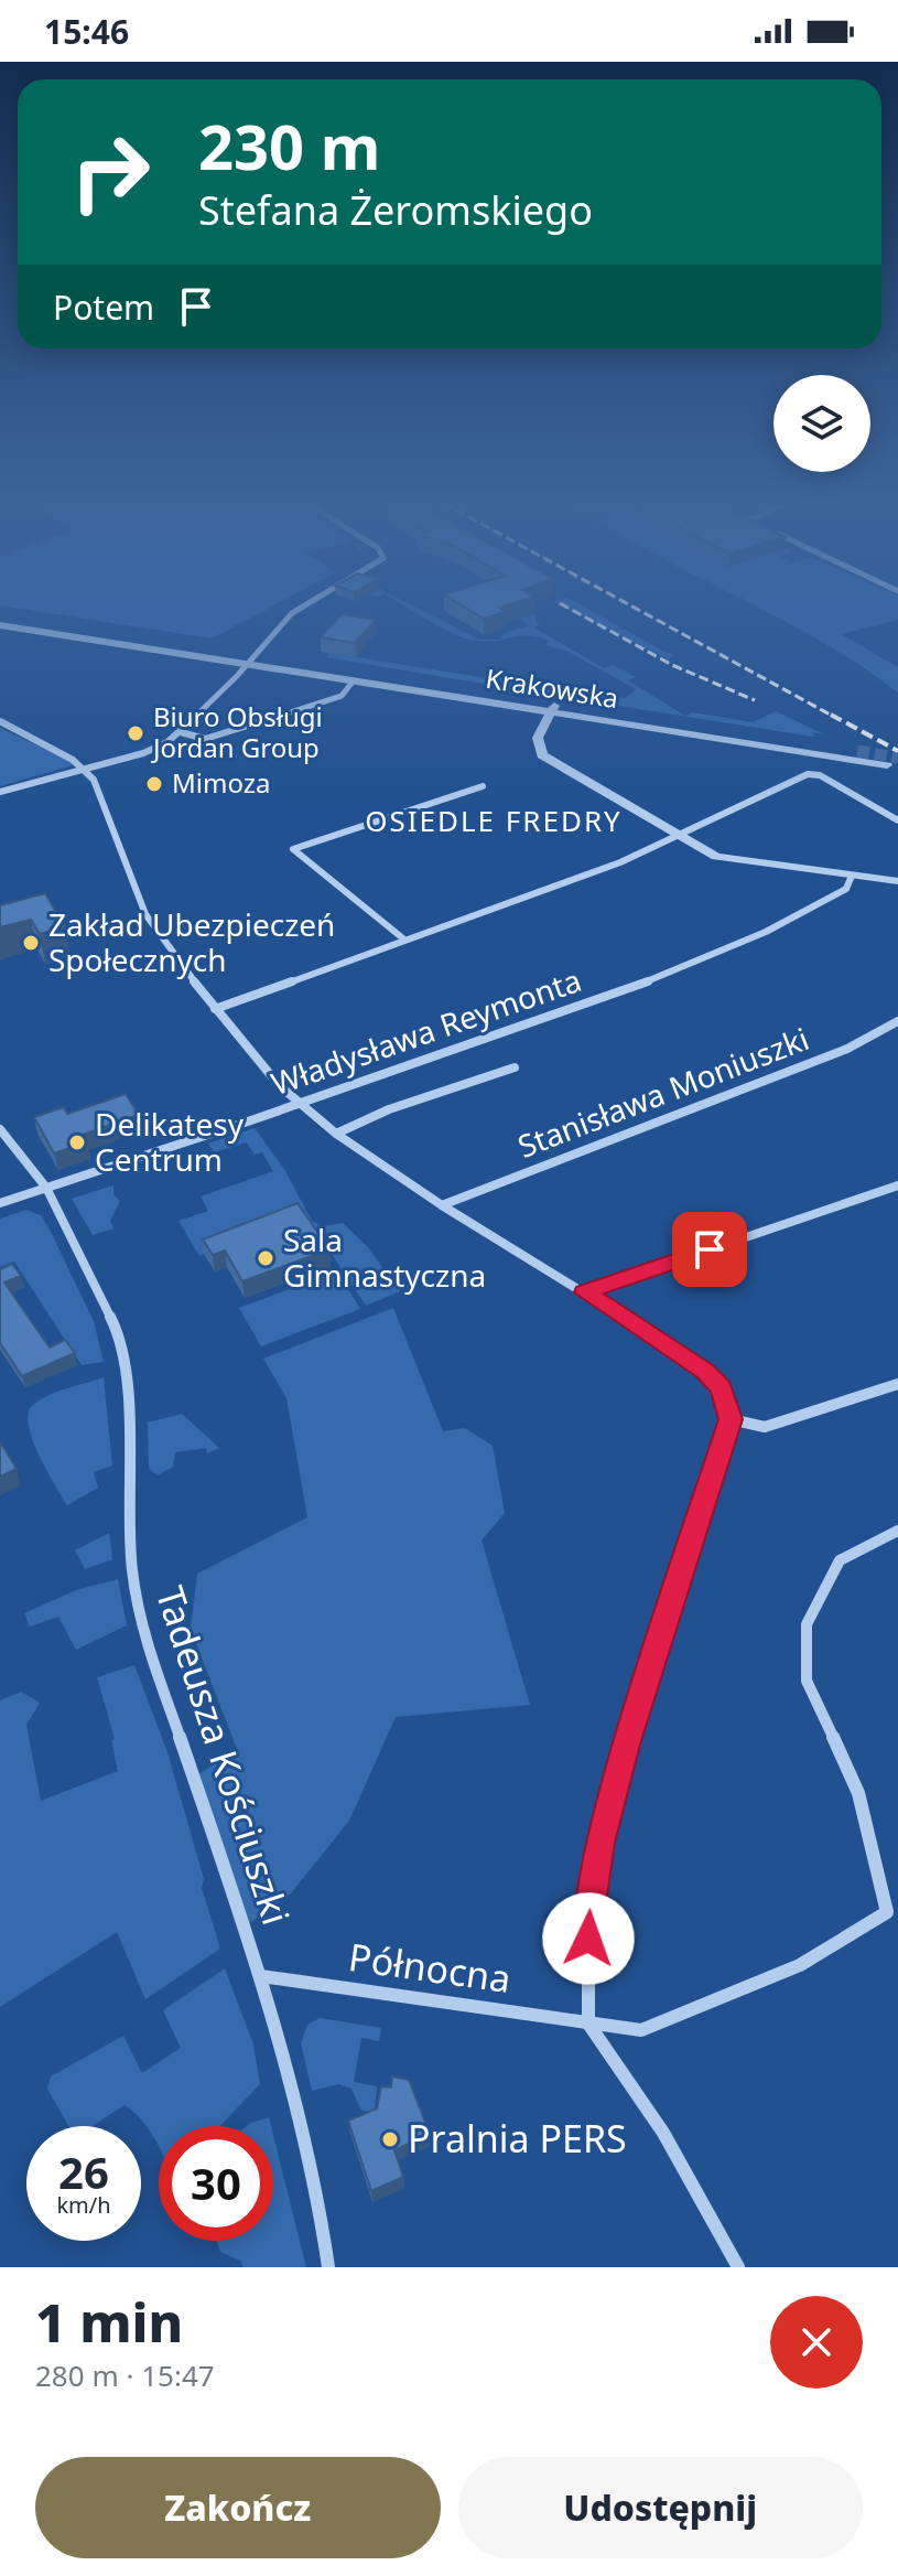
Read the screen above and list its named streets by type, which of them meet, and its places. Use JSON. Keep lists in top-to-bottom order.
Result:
{
  "streets": {
    "street": [
      "Krakowska",
      "Władysława Reymonta",
      "Stanisława Moniuszki",
      "Tadeusza Kościuszki",
      "Północna"
    ]
  },
  "crossings": [
    ["Władysława Reymonta", "Tadeusza Kościuszki"],
    ["Tadeusza Kościuszki", "Północna"]
  ],
  "districts": ["OSIEDLE FREDRY"],
  "places": [
    "Biuro Obsługi Jordan Group",
    "Mimoza",
    "Zakład Ubezpieczeń Społecznych",
    "Delikatesy Centrum",
    "Sala Gimnastyczna",
    "Pralnia PERS"
  ],
  "page": {
    "status": "15:46",
    "turn": ["230 m", "Stefana Żeromskiego"],
    "then": "Potem",
    "speed": "26 km/h",
    "limit": "30",
    "heading": ["1 min", "280 m · 15:47"],
    "buttons": ["Zakończ", "Udostępnij"]
  }
}
